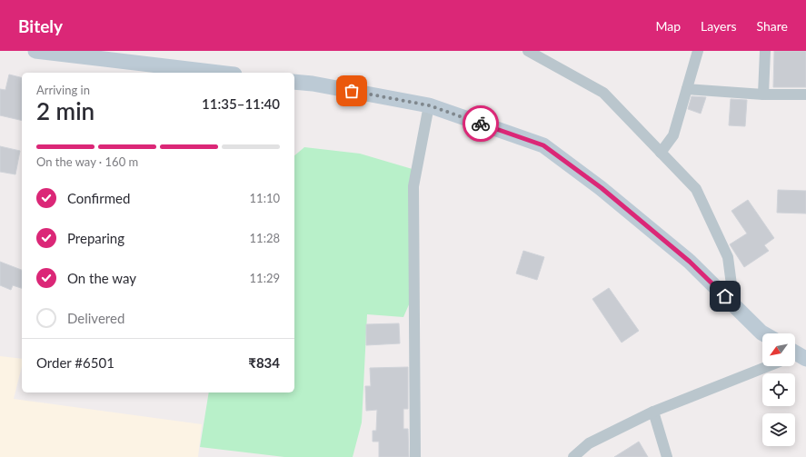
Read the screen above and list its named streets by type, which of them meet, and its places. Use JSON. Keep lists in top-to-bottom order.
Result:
{
  "north": "bottom left",
  "page": {
    "header": "Bitely",
    "nav": ["Map", "Layers", "Share"],
    "heading": ["2 min", "Arriving in", "11:35–11:40"],
    "panel": ["Order #6501", "₹834"],
    "bar": "On the way · 160 m",
    "list": [
      ["Confirmed", "11:10"],
      ["Preparing", "11:28"],
      ["On the way", "11:29"],
      "Delivered"
    ]
  }
}
